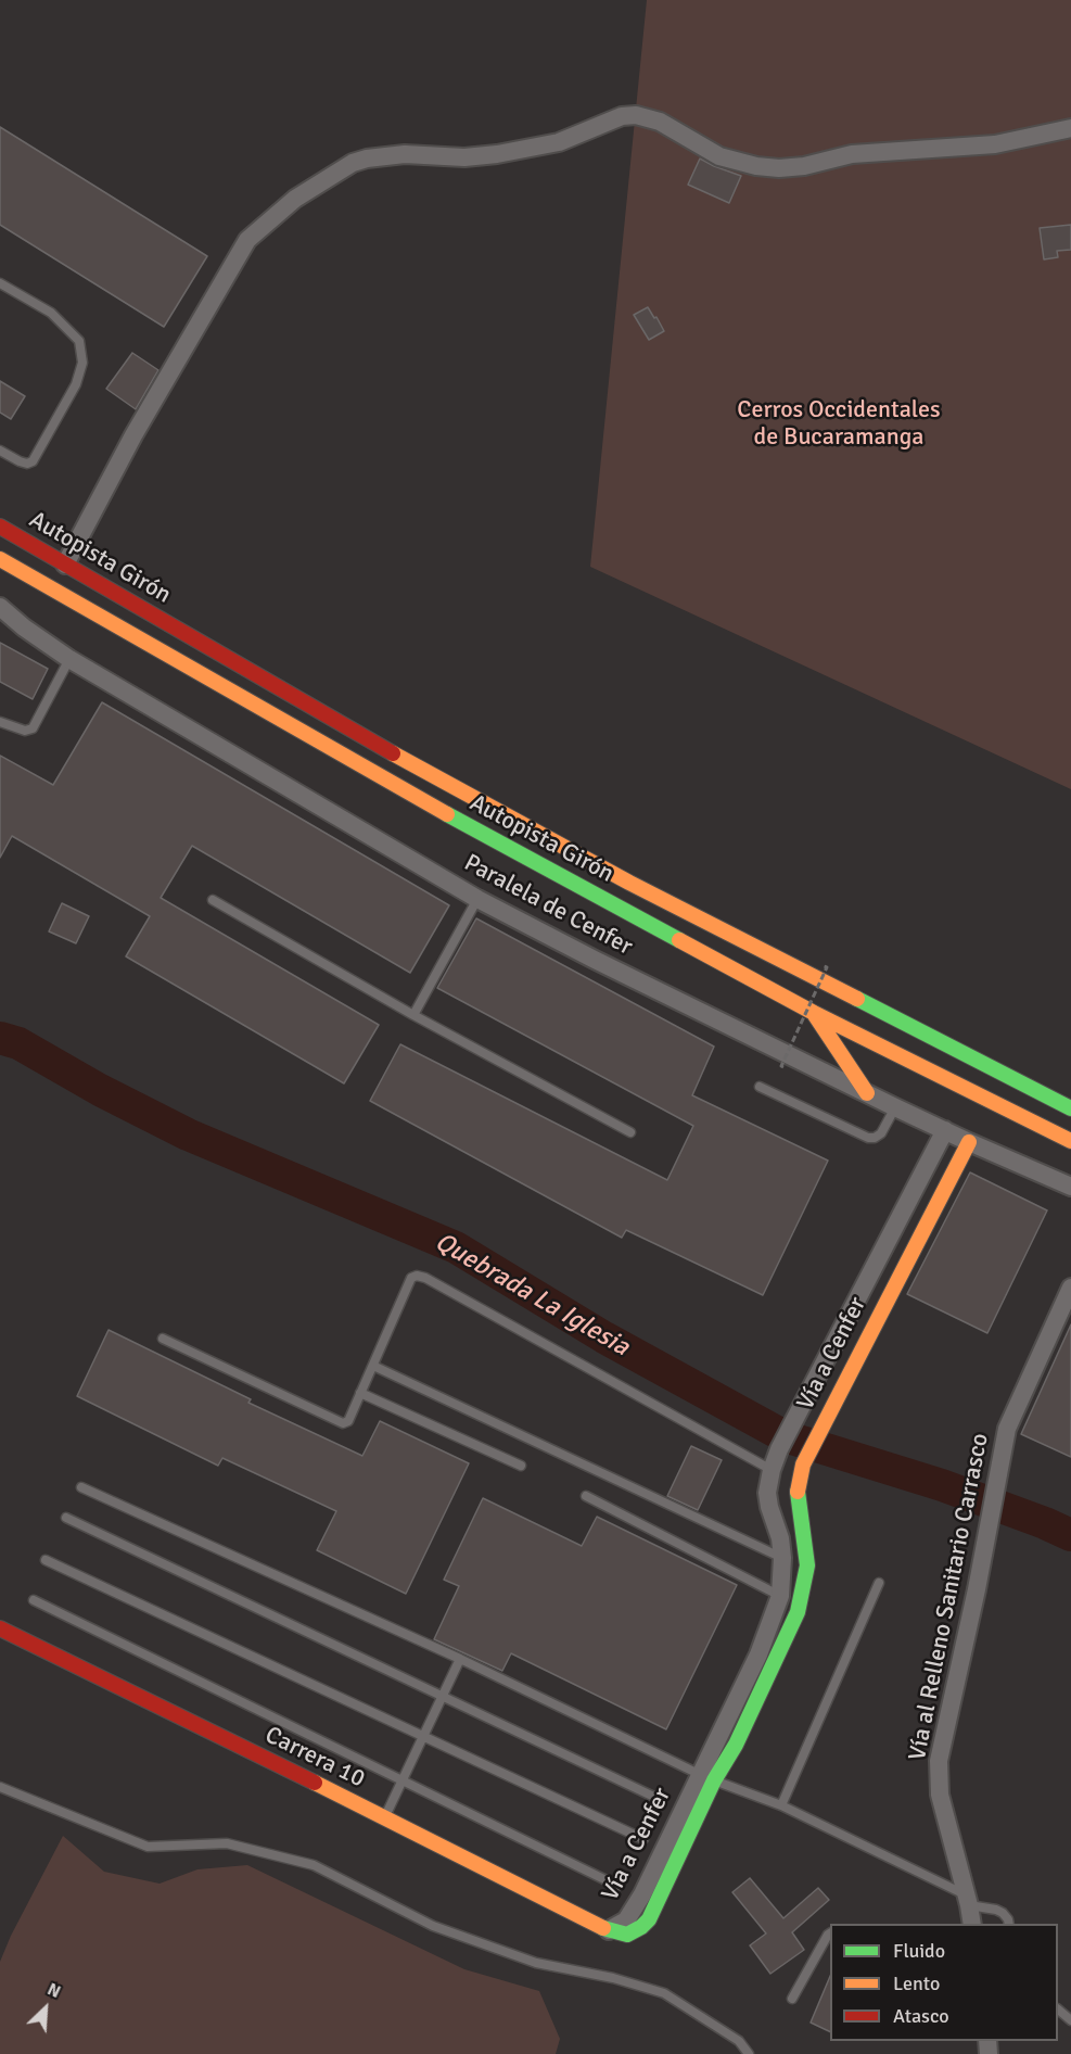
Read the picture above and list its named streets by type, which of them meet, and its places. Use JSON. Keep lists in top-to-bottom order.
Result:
{
  "streets": {
    "main road": ["Autopista Girón", "Vía a Cenfer", "Carrera 10"],
    "street": ["Paralela de Cenfer", "Vía al Relleno Sanitario Carrasco"]
  },
  "crossings": [
    ["Paralela de Cenfer", "Vía a Cenfer"],
    ["Vía a Cenfer", "Carrera 10"]
  ],
  "water": ["Quebrada La Iglesia"],
  "parks": ["Cerros Occidentales de Bucaramanga"],
  "legend": ["Fluido", "Lento", "Atasco"],
  "north": "top right"
}
